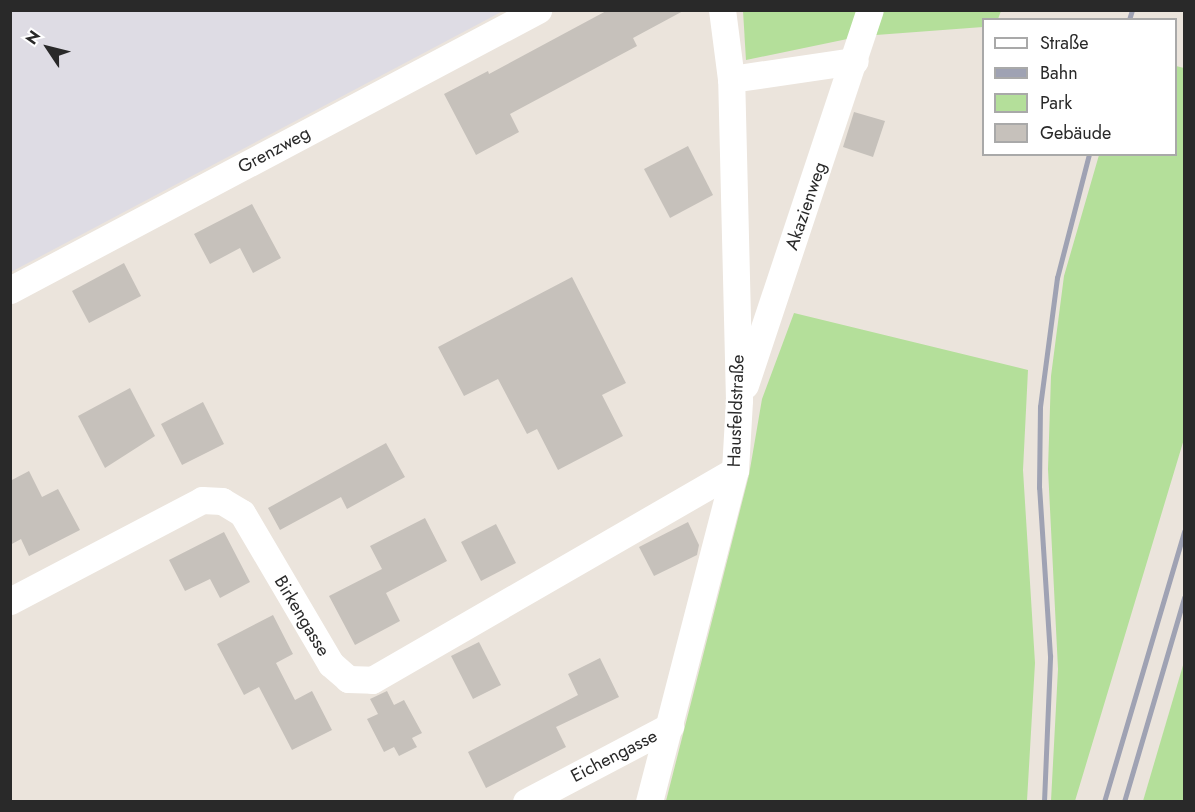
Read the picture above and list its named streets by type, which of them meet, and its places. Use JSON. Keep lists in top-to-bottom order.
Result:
{
  "streets": {
    "street": [
      "Grenzweg",
      "Akazienweg",
      "Hausfeldstraße",
      "Birkengasse",
      "Eichengasse"
    ]
  },
  "crossings": [
    ["Akazienweg", "Hausfeldstraße"],
    ["Hausfeldstraße", "Birkengasse"],
    ["Hausfeldstraße", "Eichengasse"]
  ],
  "legend": [
    "Straße",
    "Bahn",
    "Park",
    "Gebäude"
  ],
  "north": "top left"
}
